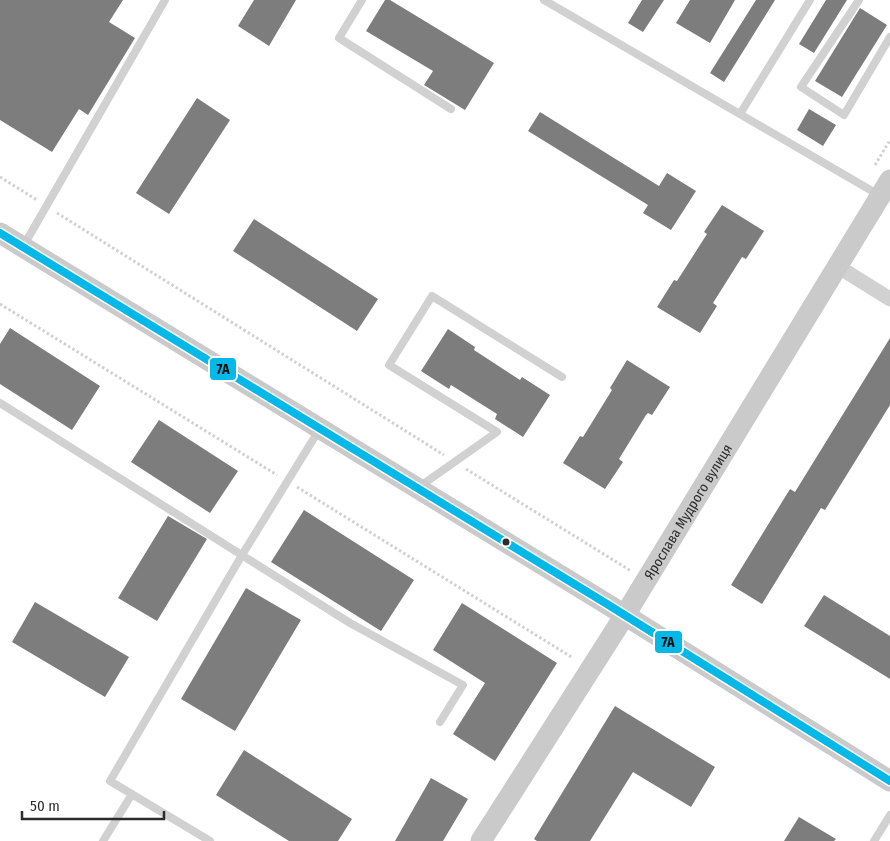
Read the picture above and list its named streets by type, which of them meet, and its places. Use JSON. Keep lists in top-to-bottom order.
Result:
{
  "streets": {
    "street": ["Ярослава Мудрого вулиця"]
  },
  "lines": ["transit line 7А"],
  "scale_bar": "50 m"
}
